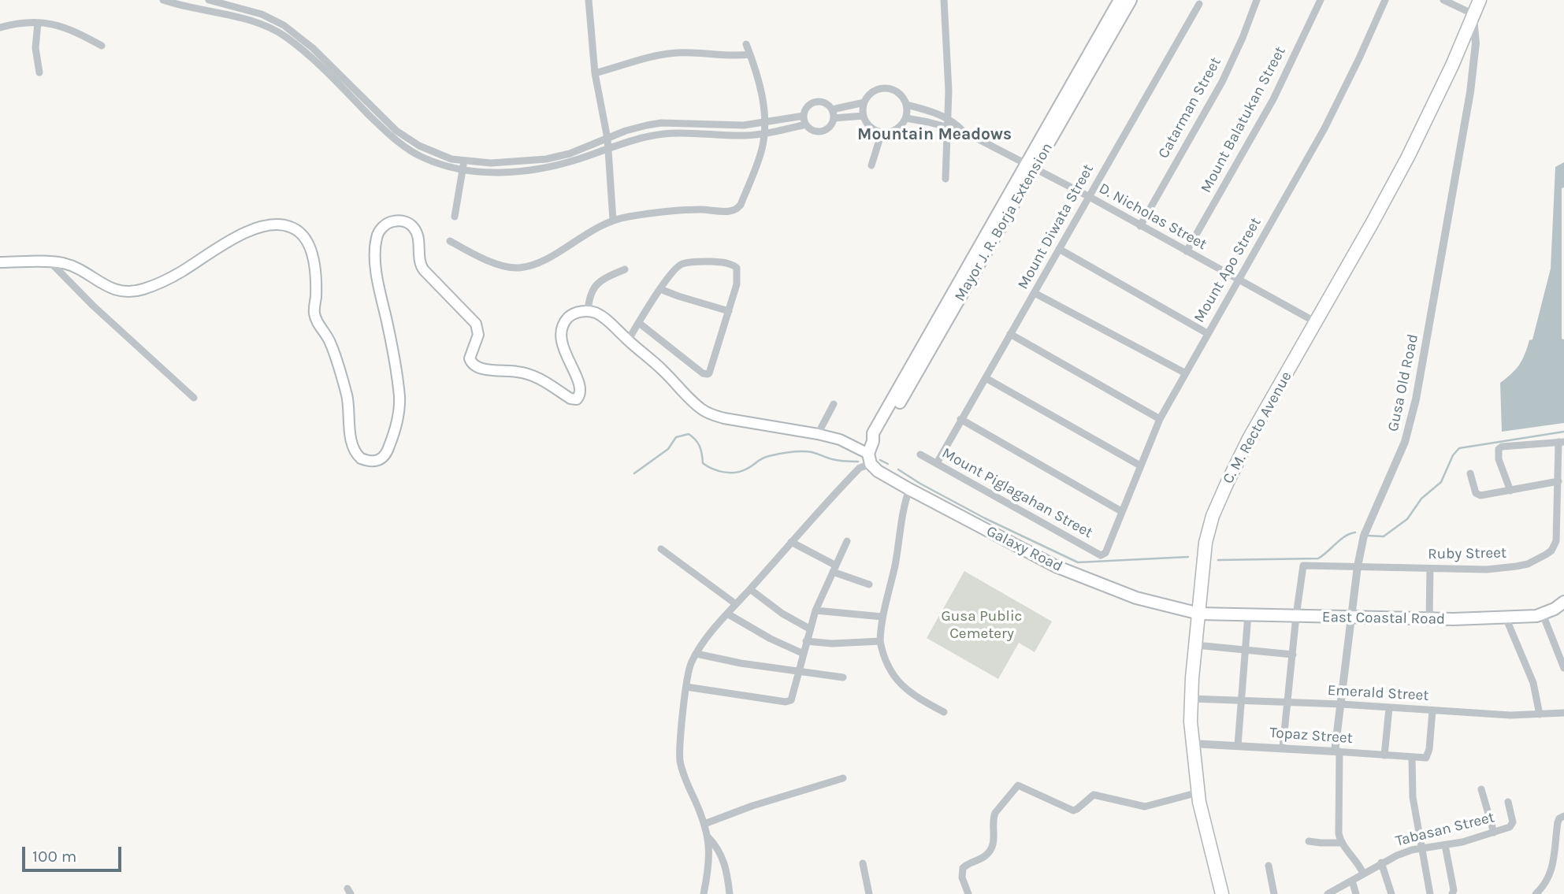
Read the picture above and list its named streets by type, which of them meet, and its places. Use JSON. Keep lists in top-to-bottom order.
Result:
{
  "streets": {
    "highway": ["C. M. Recto Avenue"],
    "main road": ["Mayor J. R. Borja Extension", "Galaxy Road", "East Coastal Road"],
    "street": [
      "Catarman Street",
      "Mount Balatukan Street",
      "D. Nicholas Street",
      "Mount Diwata Street",
      "Mount Apo Street",
      "Gusa Old Road",
      "Mount Piglagahan Street",
      "Ruby Street",
      "Emerald Street",
      "Topaz Street",
      "Tabasan Street"
    ]
  },
  "crossings": [
    ["Catarman Street", "D. Nicholas Street"],
    ["Mount Balatukan Street", "D. Nicholas Street"],
    ["D. Nicholas Street", "Mayor J. R. Borja Extension"],
    ["D. Nicholas Street", "Mount Diwata Street"],
    ["D. Nicholas Street", "Mount Apo Street"],
    ["D. Nicholas Street", "C. M. Recto Avenue"],
    ["Mayor J. R. Borja Extension", "Galaxy Road"],
    ["Mount Diwata Street", "Mount Piglagahan Street"],
    ["Mount Apo Street", "Mount Piglagahan Street"],
    ["Gusa Old Road", "C. M. Recto Avenue"],
    ["Gusa Old Road", "Ruby Street"],
    ["Gusa Old Road", "East Coastal Road"],
    ["Gusa Old Road", "Emerald Street"],
    ["Gusa Old Road", "Topaz Street"],
    ["C. M. Recto Avenue", "Galaxy Road"],
    ["C. M. Recto Avenue", "East Coastal Road"],
    ["C. M. Recto Avenue", "Emerald Street"],
    ["C. M. Recto Avenue", "Topaz Street"],
    ["Galaxy Road", "East Coastal Road"],
    ["Ruby Street", "East Coastal Road"],
    ["Emerald Street", "Topaz Street"]
  ],
  "districts": ["Mountain Meadows"],
  "parks": ["Gusa Public Cemetery"],
  "scale_bar": "100 m"
}
